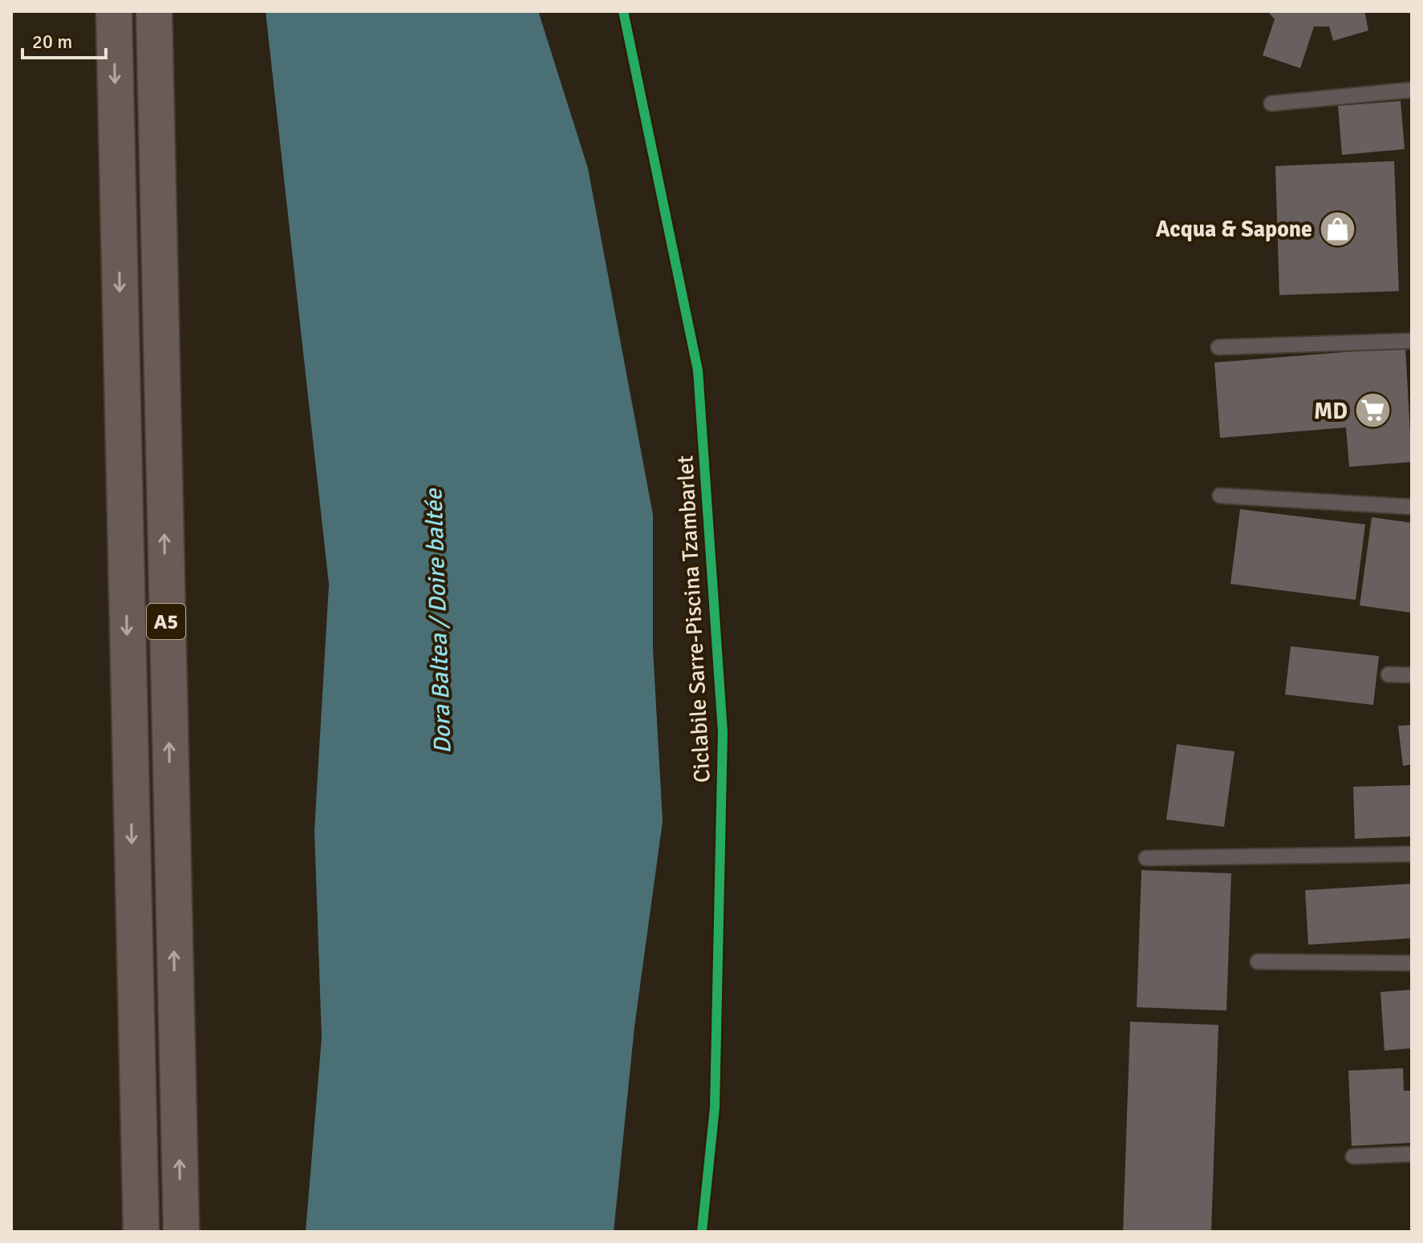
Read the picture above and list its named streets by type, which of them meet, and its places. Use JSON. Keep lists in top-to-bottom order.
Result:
{
  "streets": {
    "highway": ["A5"],
    "cycle path": ["Ciclabile Sarre-Piscina Tzambarlet"]
  },
  "water": ["Dora Baltea / Doire baltée"],
  "places": {
    "shop": ["Acqua & Sapone"],
    "supermarket": ["MD"]
  },
  "scale_bar": "20 m"
}
